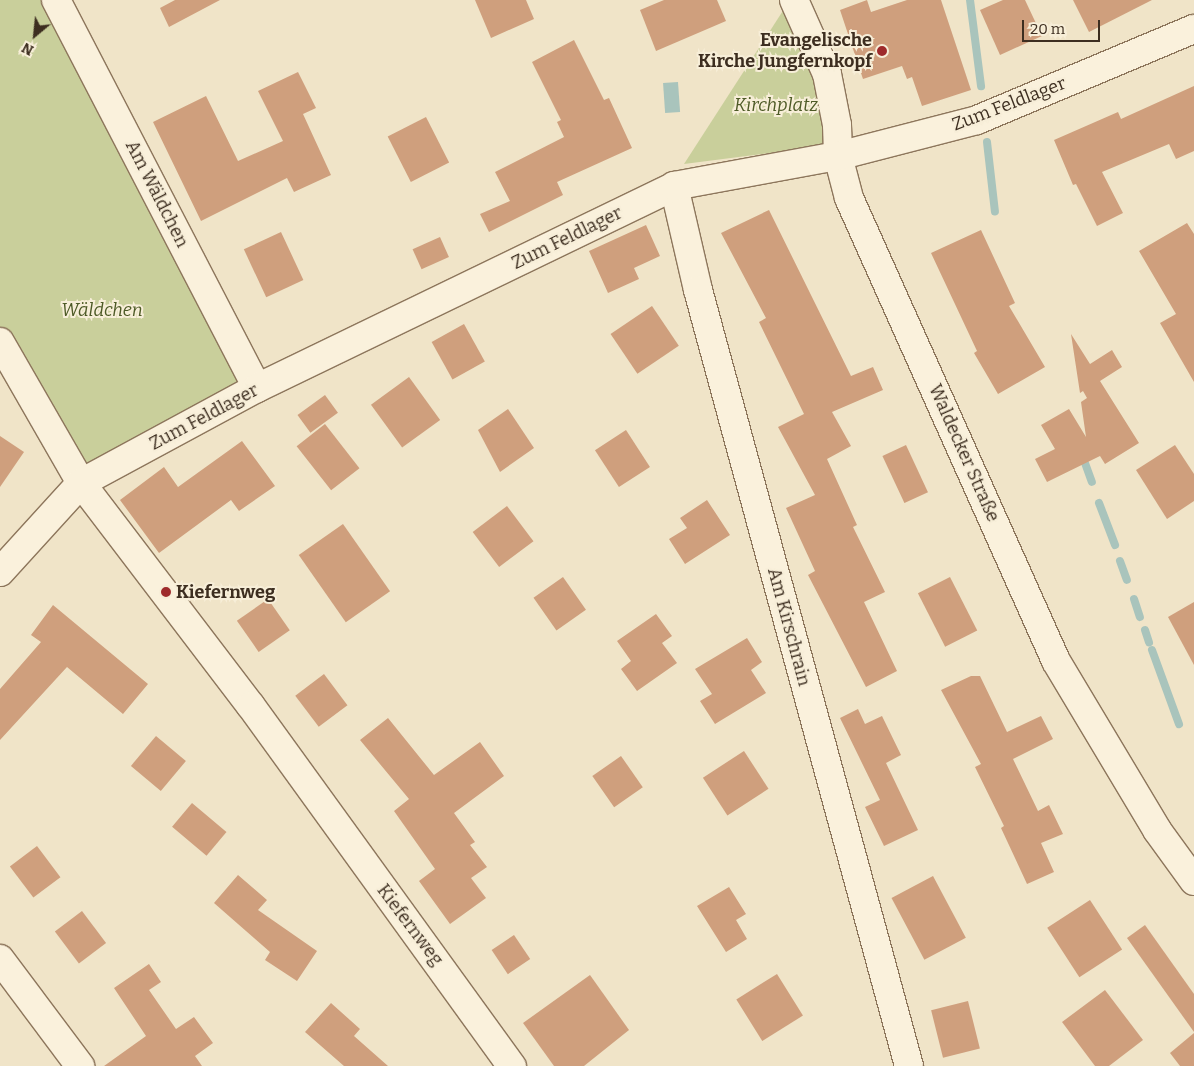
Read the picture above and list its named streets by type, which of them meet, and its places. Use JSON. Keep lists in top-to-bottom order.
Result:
{
  "streets": {
    "street": [
      "Zum Feldlager",
      "Am Wäldchen",
      "Waldecker Straße",
      "Am Kirschrain",
      "Kiefernweg"
    ]
  },
  "crossings": [
    ["Zum Feldlager", "Am Wäldchen"],
    ["Zum Feldlager", "Waldecker Straße"],
    ["Zum Feldlager", "Am Kirschrain"],
    ["Zum Feldlager", "Kiefernweg"]
  ],
  "parks": ["Kirchplatz", "Wäldchen"],
  "places": ["Evangelische Kirche Jungfernkopf", "Kiefernweg"],
  "scale_bar": "20 m",
  "north": "bottom left"
}
